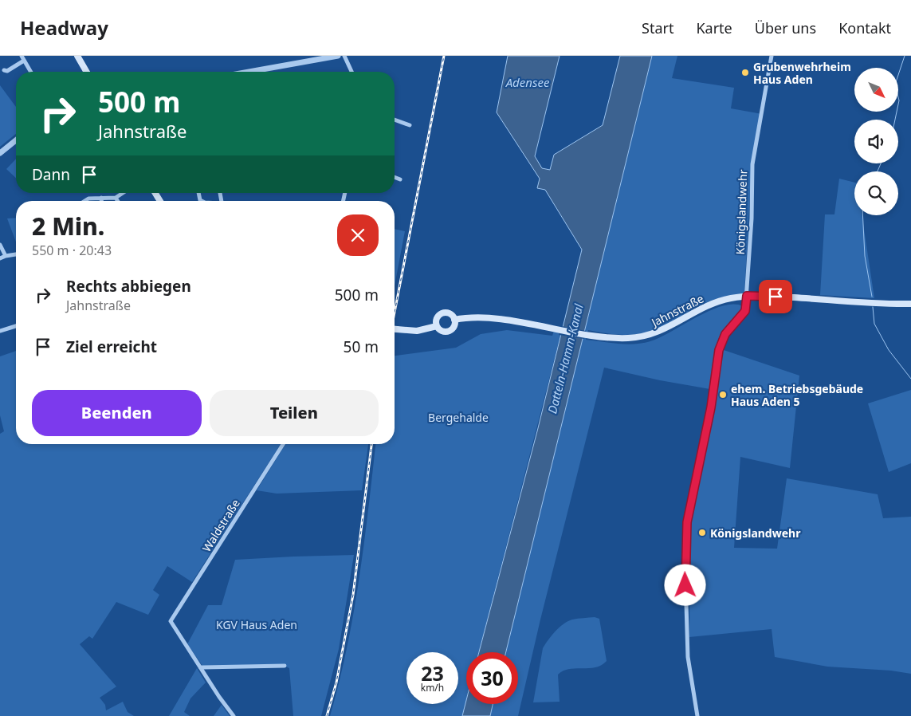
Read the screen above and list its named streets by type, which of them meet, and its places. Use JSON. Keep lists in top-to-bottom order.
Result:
{
  "streets": {
    "main road": ["Jahnstraße"],
    "street": ["Königslandwehr", "Waldstraße"]
  },
  "crossings": [
    ["Königslandwehr", "Jahnstraße"]
  ],
  "water": ["Adensee", "Datteln-Hamm-Kanal"],
  "parks": ["Bergehalde", "KGV Haus Aden"],
  "places": ["Grubenwehrheim Haus Aden", "ehem. Betriebsgebäude Haus Aden 5", "Königslandwehr"],
  "north": "bottom right",
  "page": {
    "header": "Headway",
    "nav": [
      "Start",
      "Karte",
      "Über uns",
      "Kontakt"
    ],
    "turn": ["500 m", "Jahnstraße"],
    "then": "Dann",
    "heading": ["2 Min.", "550 m · 20:43"],
    "list": [
      {
        "name": "Rechts abbiegen",
        "note": "Jahnstraße",
        "value": "500 m"
      },
      {
        "name": "Ziel erreicht",
        "value": "50 m"
      }
    ],
    "buttons": ["Beenden", "Teilen"],
    "speed": "23 km/h",
    "limit": "30"
  }
}
